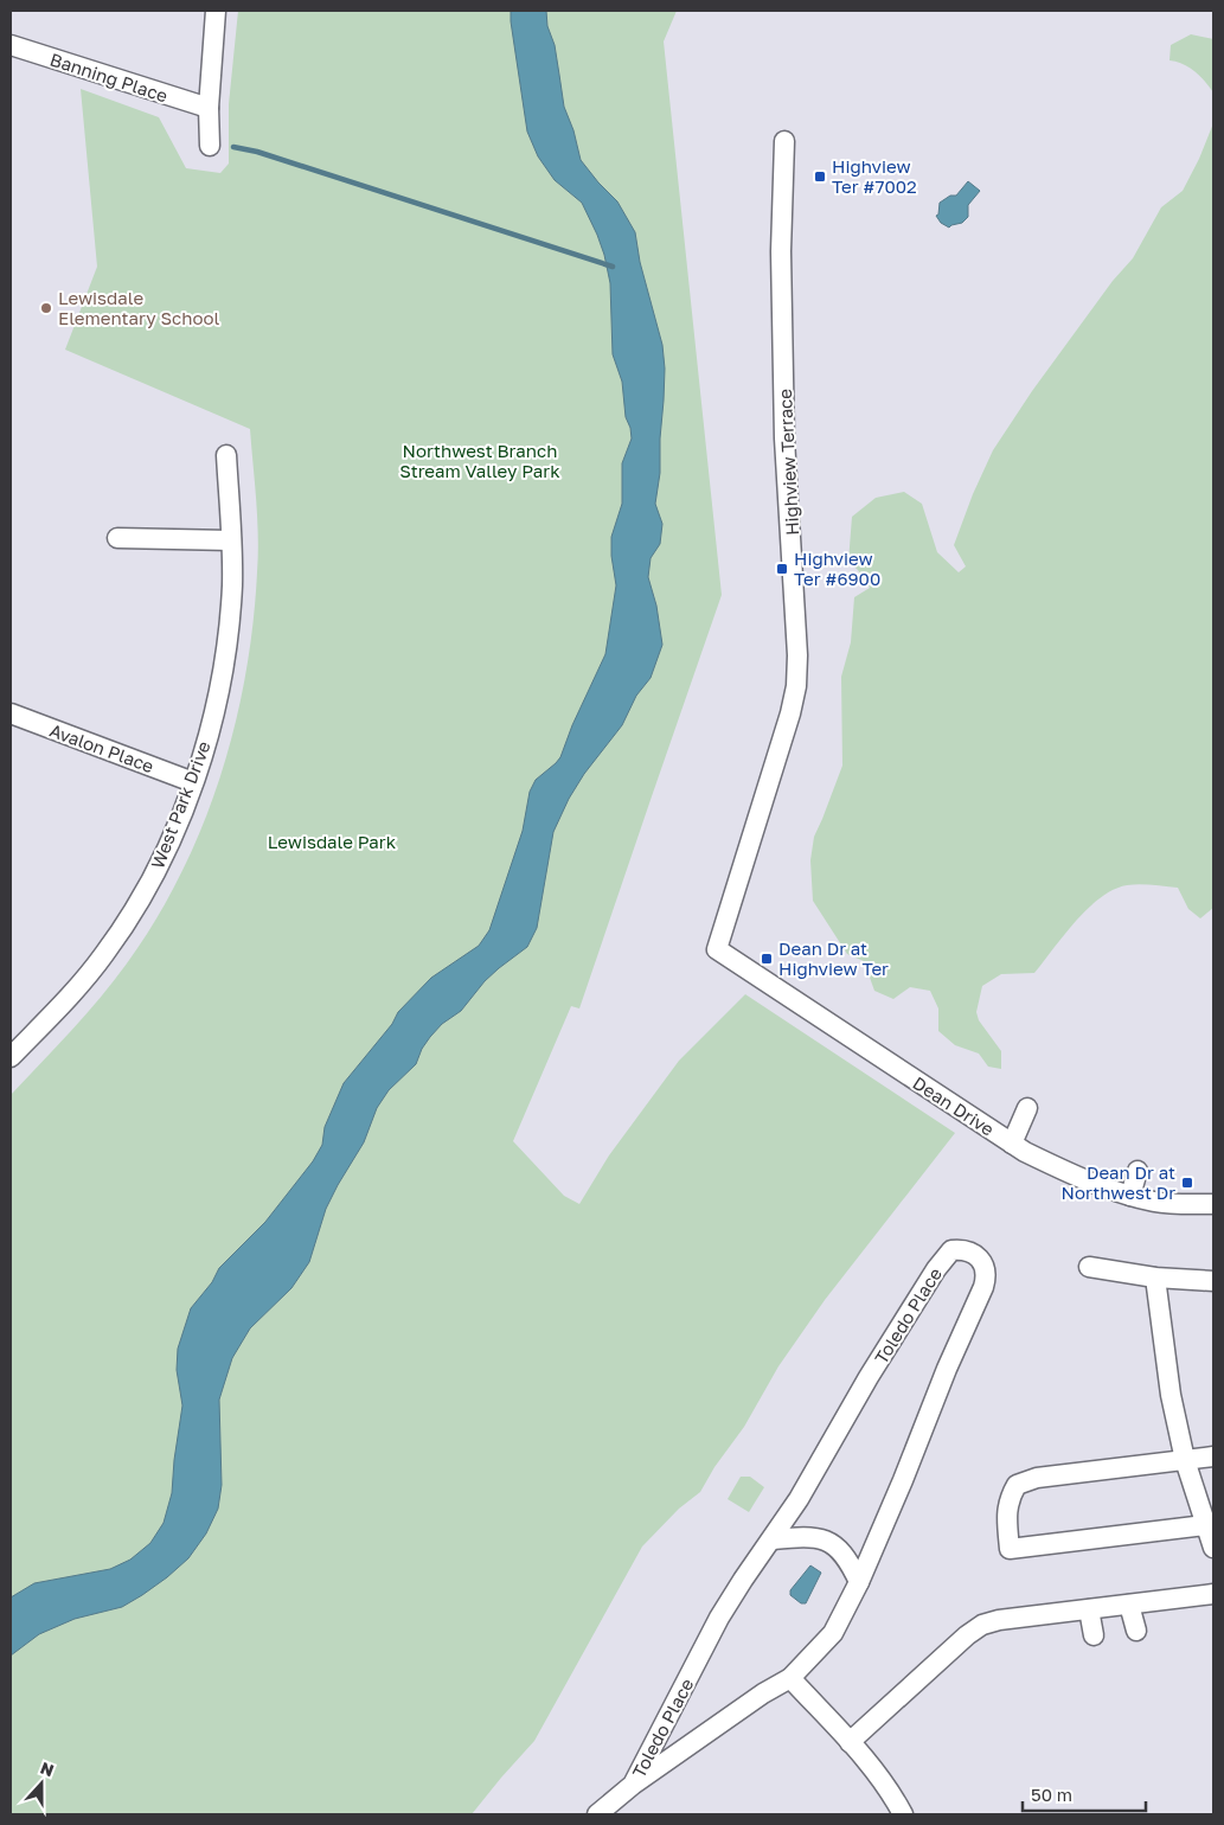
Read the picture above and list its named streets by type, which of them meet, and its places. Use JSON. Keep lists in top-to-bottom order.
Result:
{
  "streets": {
    "street": [
      "Banning Place",
      "Highview Terrace",
      "Avalon Place",
      "West Park Drive",
      "Dean Drive",
      "Toledo Place"
    ]
  },
  "crossings": [
    ["Highview Terrace", "Dean Drive"],
    ["Avalon Place", "West Park Drive"]
  ],
  "parks": ["Northwest Branch Stream Valley Park", "Lewisdale Park"],
  "places": {
    "transit": [
      "Highview Ter #7002",
      "Highview Ter #6900",
      "Dean Dr at Highview Ter",
      "Dean Dr at Northwest Dr"
    ],
    "other": ["Lewisdale Elementary School"]
  },
  "scale_bar": "50 m",
  "north": "top"
}
